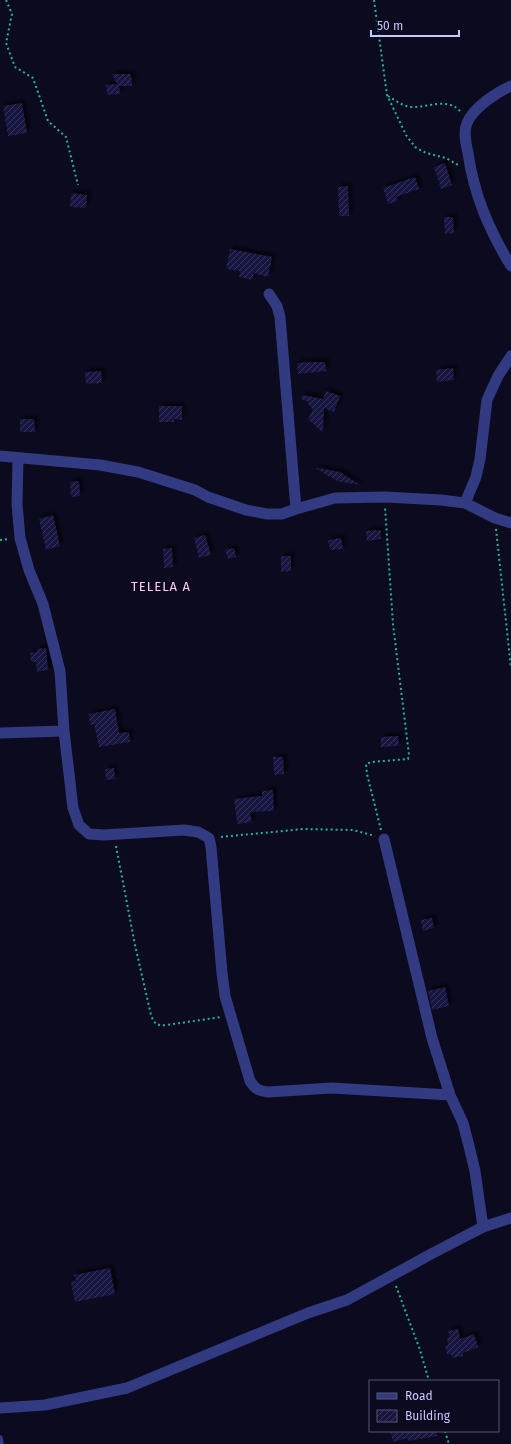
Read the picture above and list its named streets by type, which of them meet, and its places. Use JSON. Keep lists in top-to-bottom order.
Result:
{
  "districts": ["TELELA A"],
  "legend": ["Road", "Building"],
  "scale_bar": "50 m"
}
